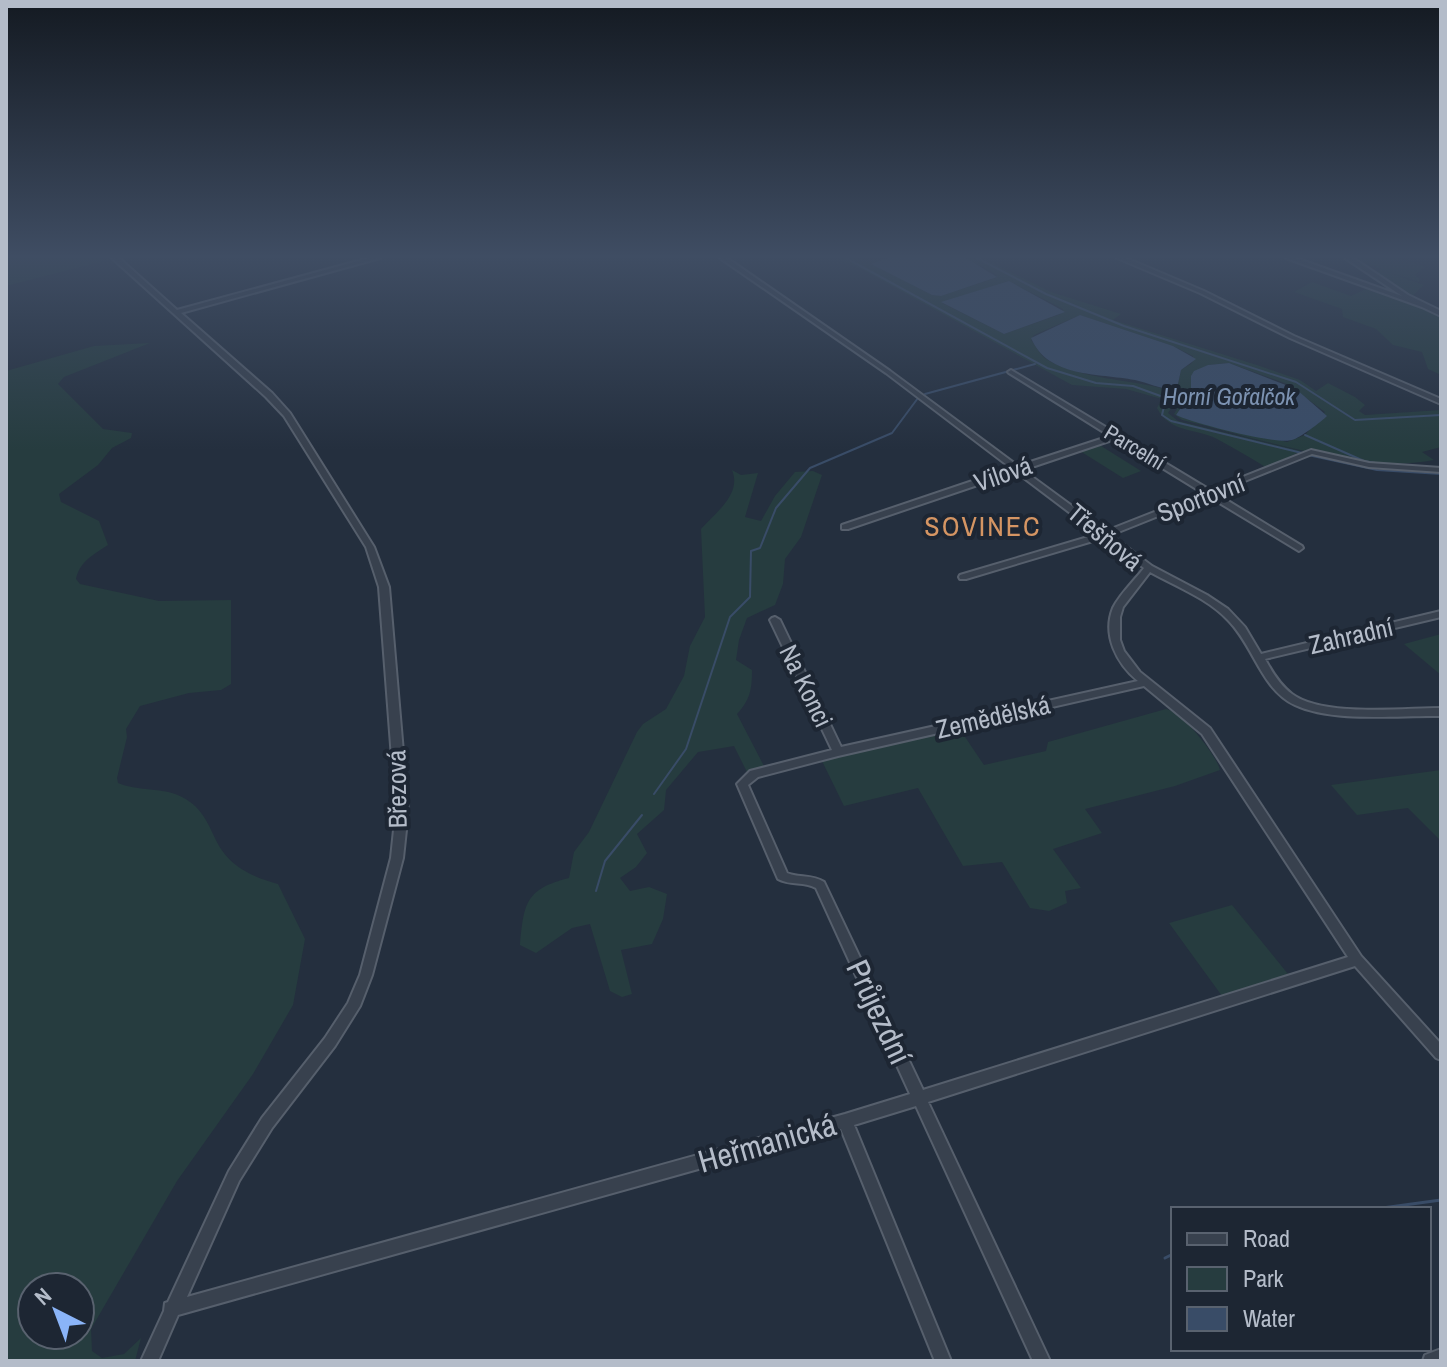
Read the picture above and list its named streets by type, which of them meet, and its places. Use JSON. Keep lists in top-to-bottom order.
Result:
{
  "streets": {
    "street": [
      "Parcelní",
      "Vilová",
      "Sportovní",
      "Třešňová",
      "Zahradní",
      "Na Konci",
      "Zemědělská",
      "Březová",
      "Průjezdní",
      "Heřmanická"
    ]
  },
  "crossings": [
    ["Parcelní", "Vilová"],
    ["Parcelní", "Sportovní"],
    ["Vilová", "Třešňová"],
    ["Sportovní", "Třešňová"],
    ["Třešňová", "Zemědělská"],
    ["Třešňová", "Heřmanická"],
    ["Na Konci", "Zemědělská"],
    ["Na Konci", "Průjezdní"],
    ["Zemědělská", "Průjezdní"],
    ["Březová", "Heřmanická"],
    ["Průjezdní", "Heřmanická"]
  ],
  "districts": ["SOVINEC"],
  "water": ["Horní Gořalčok"],
  "legend": ["Road", "Park", "Water"],
  "north": "top left"
}
